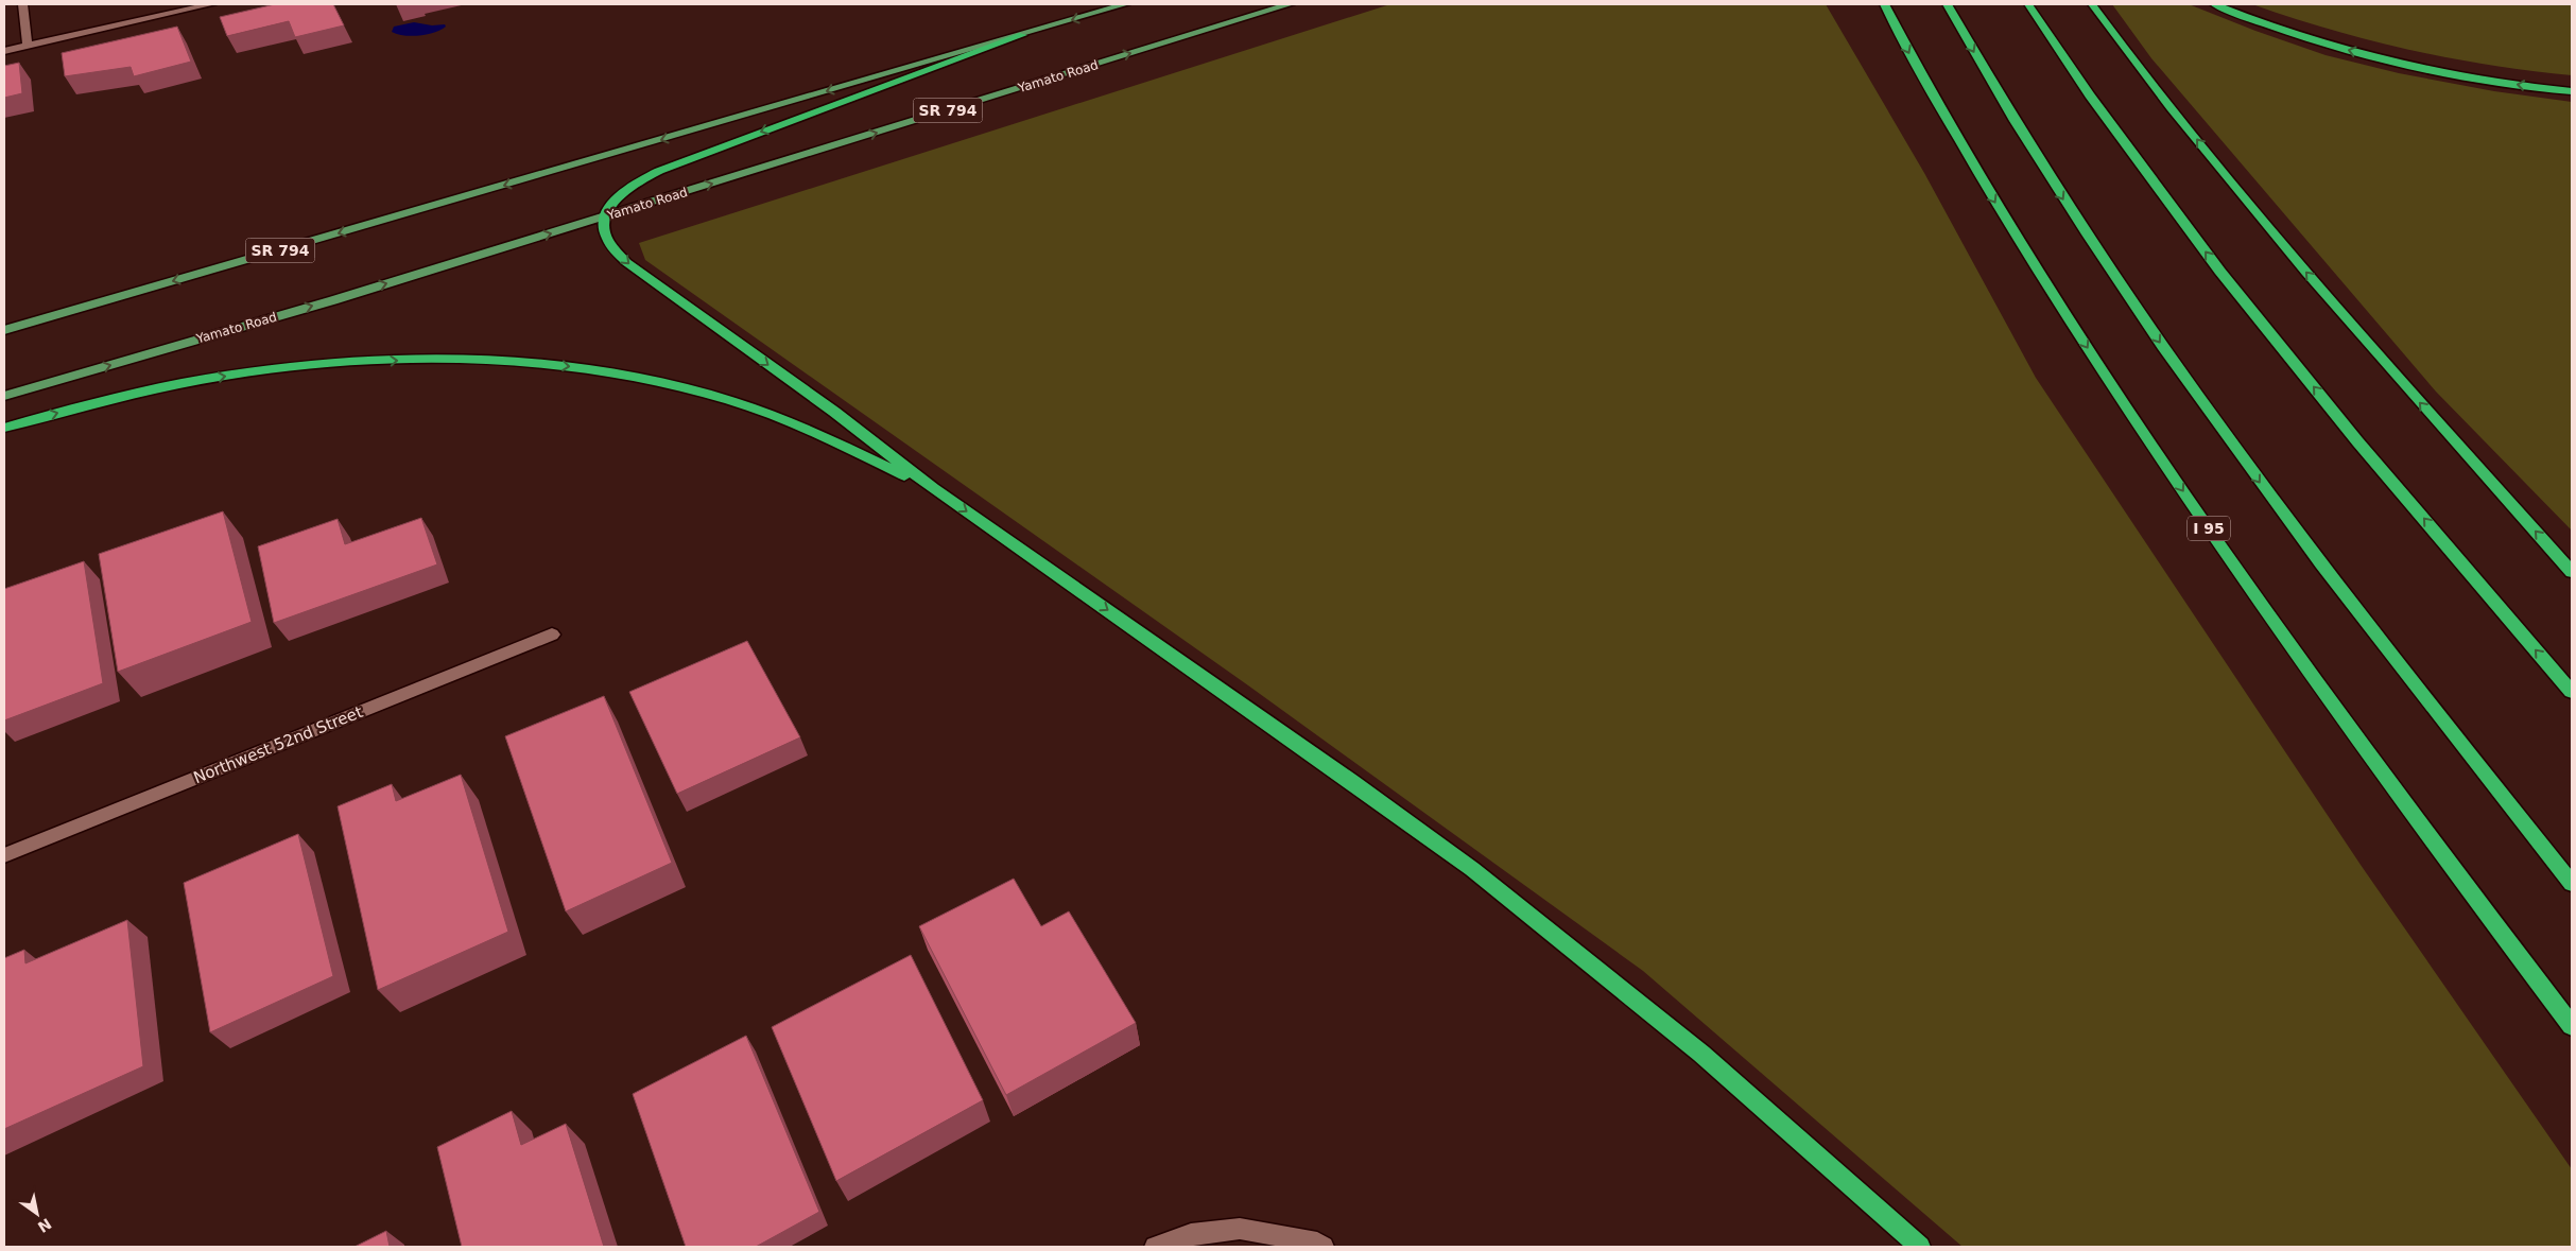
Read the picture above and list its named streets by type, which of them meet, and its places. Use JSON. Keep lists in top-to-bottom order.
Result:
{
  "streets": {
    "highway": ["I 95"],
    "main road": ["Yamato Road", "SR 794"],
    "street": ["Northwest 52nd Street"]
  },
  "north": "bottom right"
}
